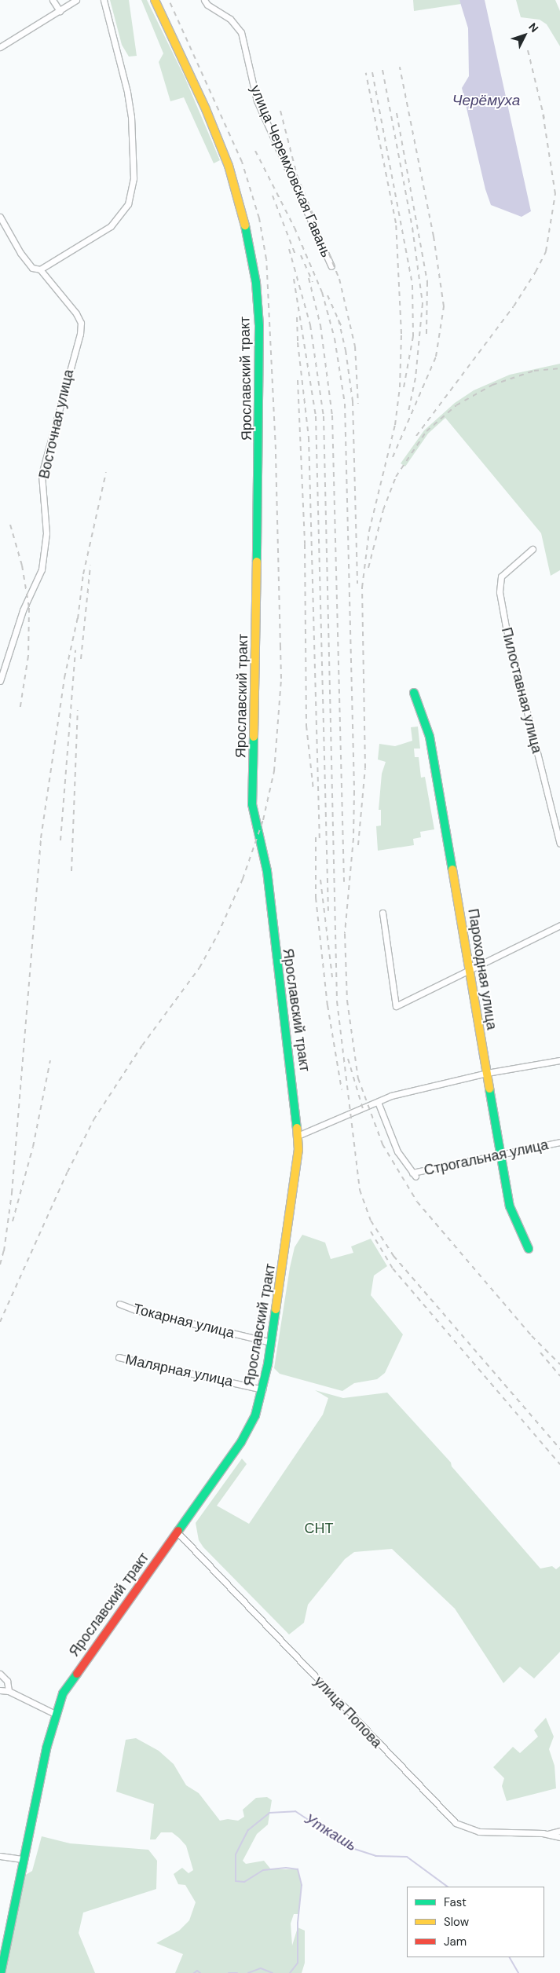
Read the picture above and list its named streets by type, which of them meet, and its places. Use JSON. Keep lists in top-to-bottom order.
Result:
{
  "streets": {
    "street": [
      "улица Черемховская Гавань",
      "Ярославский тракт",
      "Восточная улица",
      "Пилоставная улица",
      "Пароходная улица",
      "Строгальная улица",
      "Токарная улица",
      "Малярная улица",
      "улица Попова"
    ]
  },
  "crossings": [
    ["Ярославский тракт", "Токарная улица"],
    ["Ярославский тракт", "Малярная улица"],
    ["Ярославский тракт", "улица Попова"],
    ["Пароходная улица", "Строгальная улица"]
  ],
  "water": ["Черёмуха", "Уткашь"],
  "parks": ["СНТ"],
  "legend": ["Fast", "Slow", "Jam"],
  "north": "top right"
}
